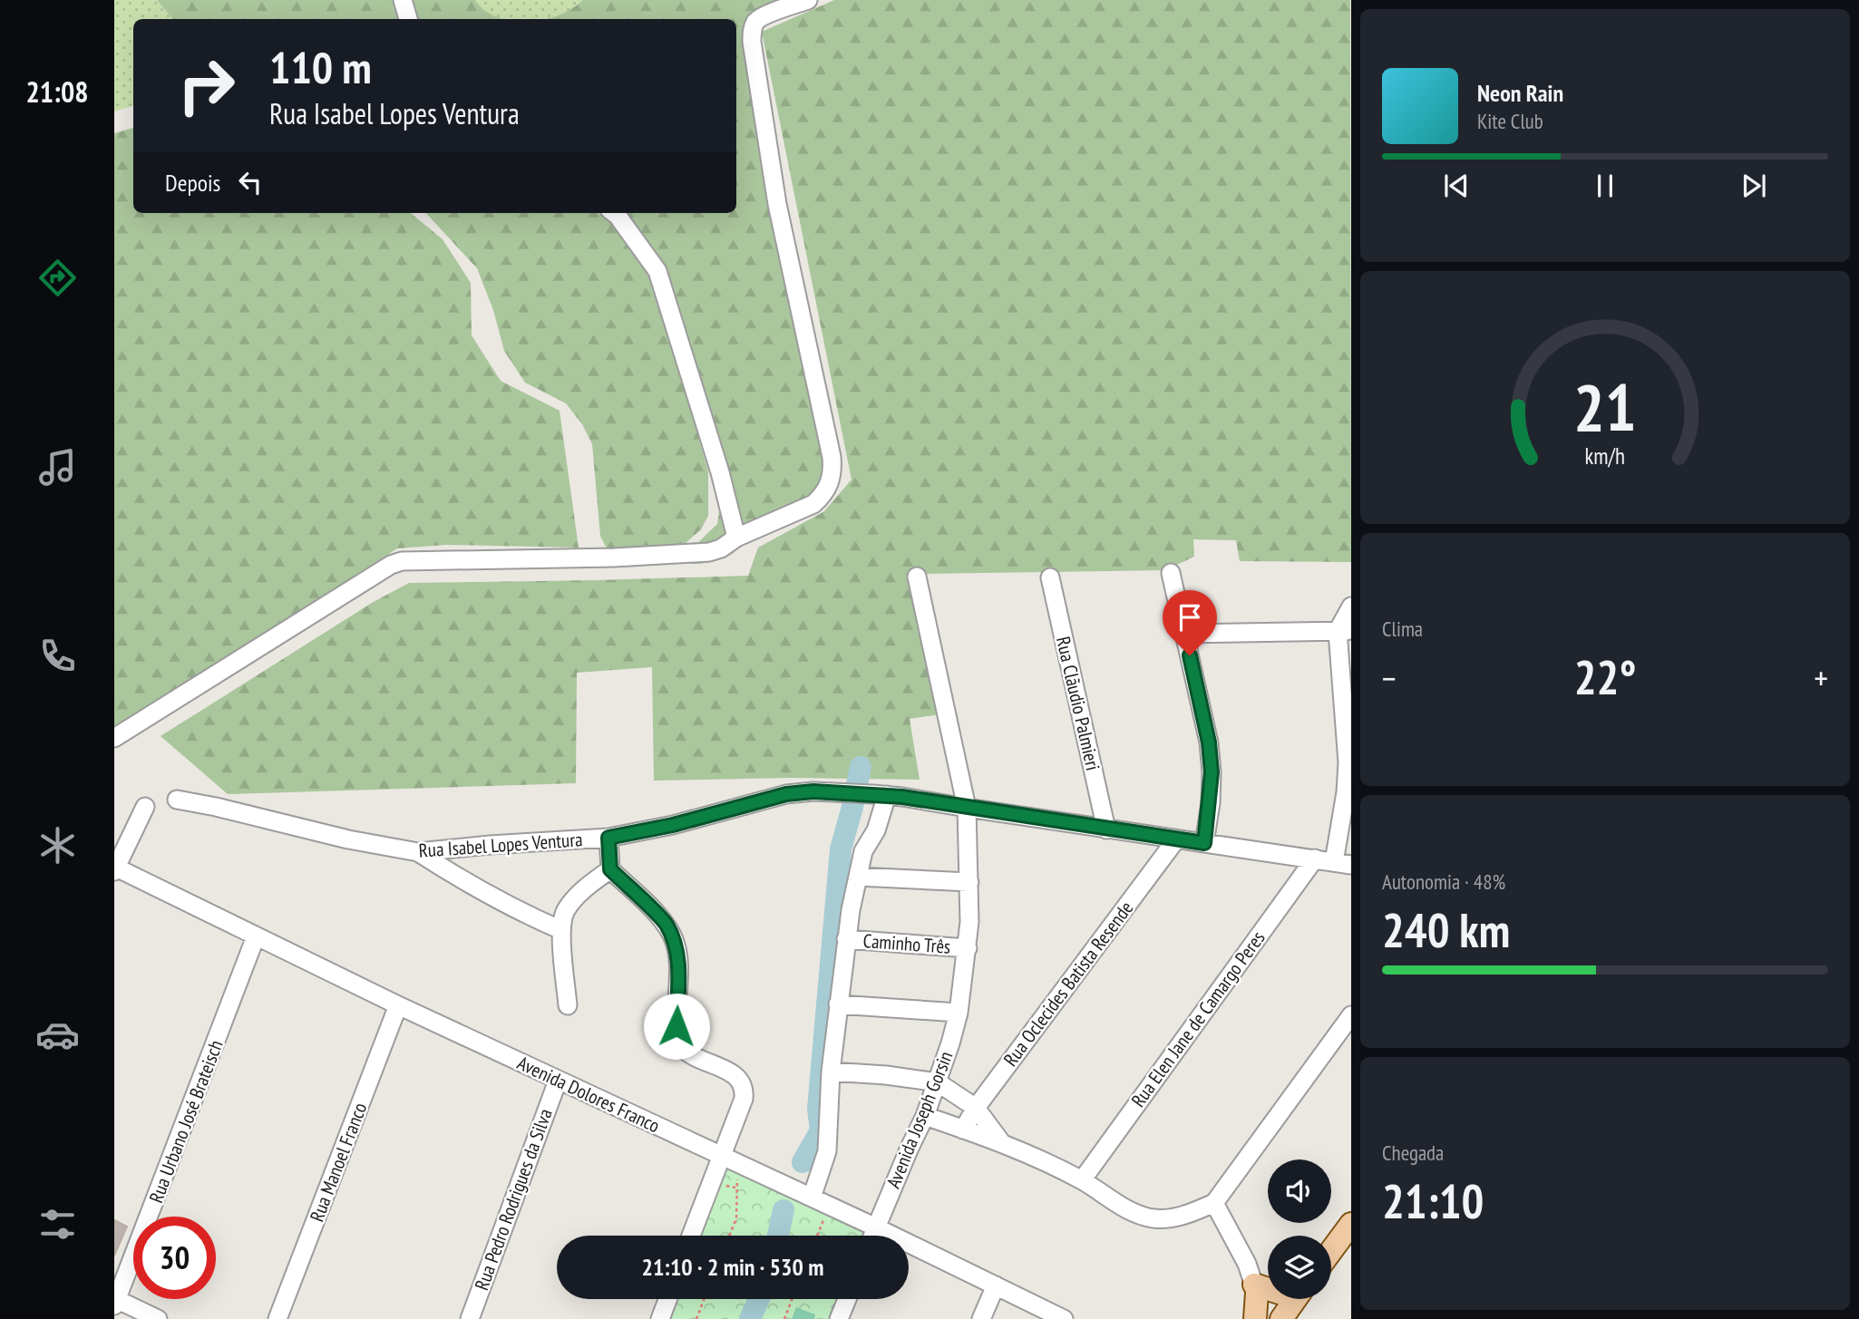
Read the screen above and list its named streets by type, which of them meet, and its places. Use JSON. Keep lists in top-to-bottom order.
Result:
{
  "streets": {
    "street": [
      "Rua Clãudio Palmieri",
      "Rua Isabel Lopes Ventura",
      "Caminho Três",
      "Rua Oclecides Batista Resende",
      "Rua Elen Jane de Camargo Peres",
      "Avenida Dolores Franco",
      "Avenida Joseph Gorsin",
      "Rua Urbano José Brateisch",
      "Rua Manoel Franco",
      "Rua Pedro Rodrigues da Silva"
    ]
  },
  "crossings": [
    ["Rua Clãudio Palmieri", "Rua Isabel Lopes Ventura"],
    ["Rua Isabel Lopes Ventura", "Rua Oclecides Batista Resende"],
    ["Rua Isabel Lopes Ventura", "Rua Elen Jane de Camargo Peres"],
    ["Rua Isabel Lopes Ventura", "Avenida Joseph Gorsin"],
    ["Caminho Três", "Avenida Joseph Gorsin"],
    ["Avenida Dolores Franco", "Avenida Joseph Gorsin"],
    ["Avenida Dolores Franco", "Rua Urbano José Brateisch"],
    ["Avenida Dolores Franco", "Rua Manoel Franco"],
    ["Avenida Dolores Franco", "Rua Pedro Rodrigues da Silva"]
  ],
  "page": {
    "tabs": "21:08",
    "turn": ["110 m", "Rua Isabel Lopes Ventura"],
    "song": ["Neon Rain", "Kite Club"],
    "then": "Depois",
    "tile": [
      "Clima",
      ["Autonomia · 48%", "240 km"],
      ["Chegada", "21:10"]
    ],
    "heat": ["−", "22°", "+"],
    "limit": "30",
    "trip": "21:10 · 2 min · 530 m",
    "gauge": ["21", "km/h"]
  }
}
